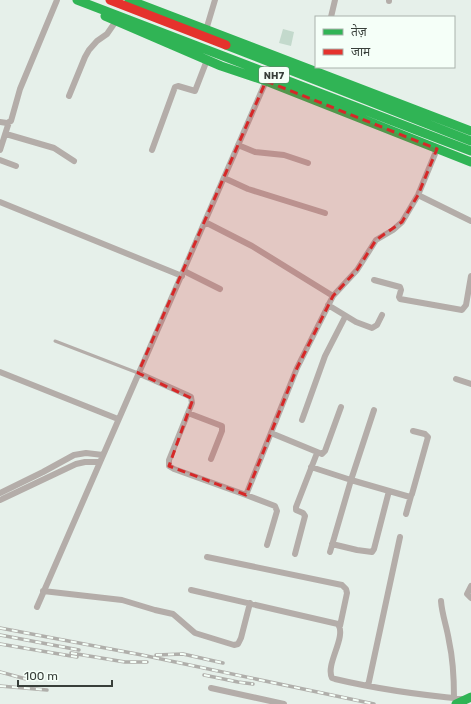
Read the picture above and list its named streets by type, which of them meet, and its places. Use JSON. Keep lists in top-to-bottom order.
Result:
{
  "streets": {
    "main road": ["NH7"]
  },
  "legend": ["तेज़", "जाम"],
  "scale_bar": "100 m"
}
